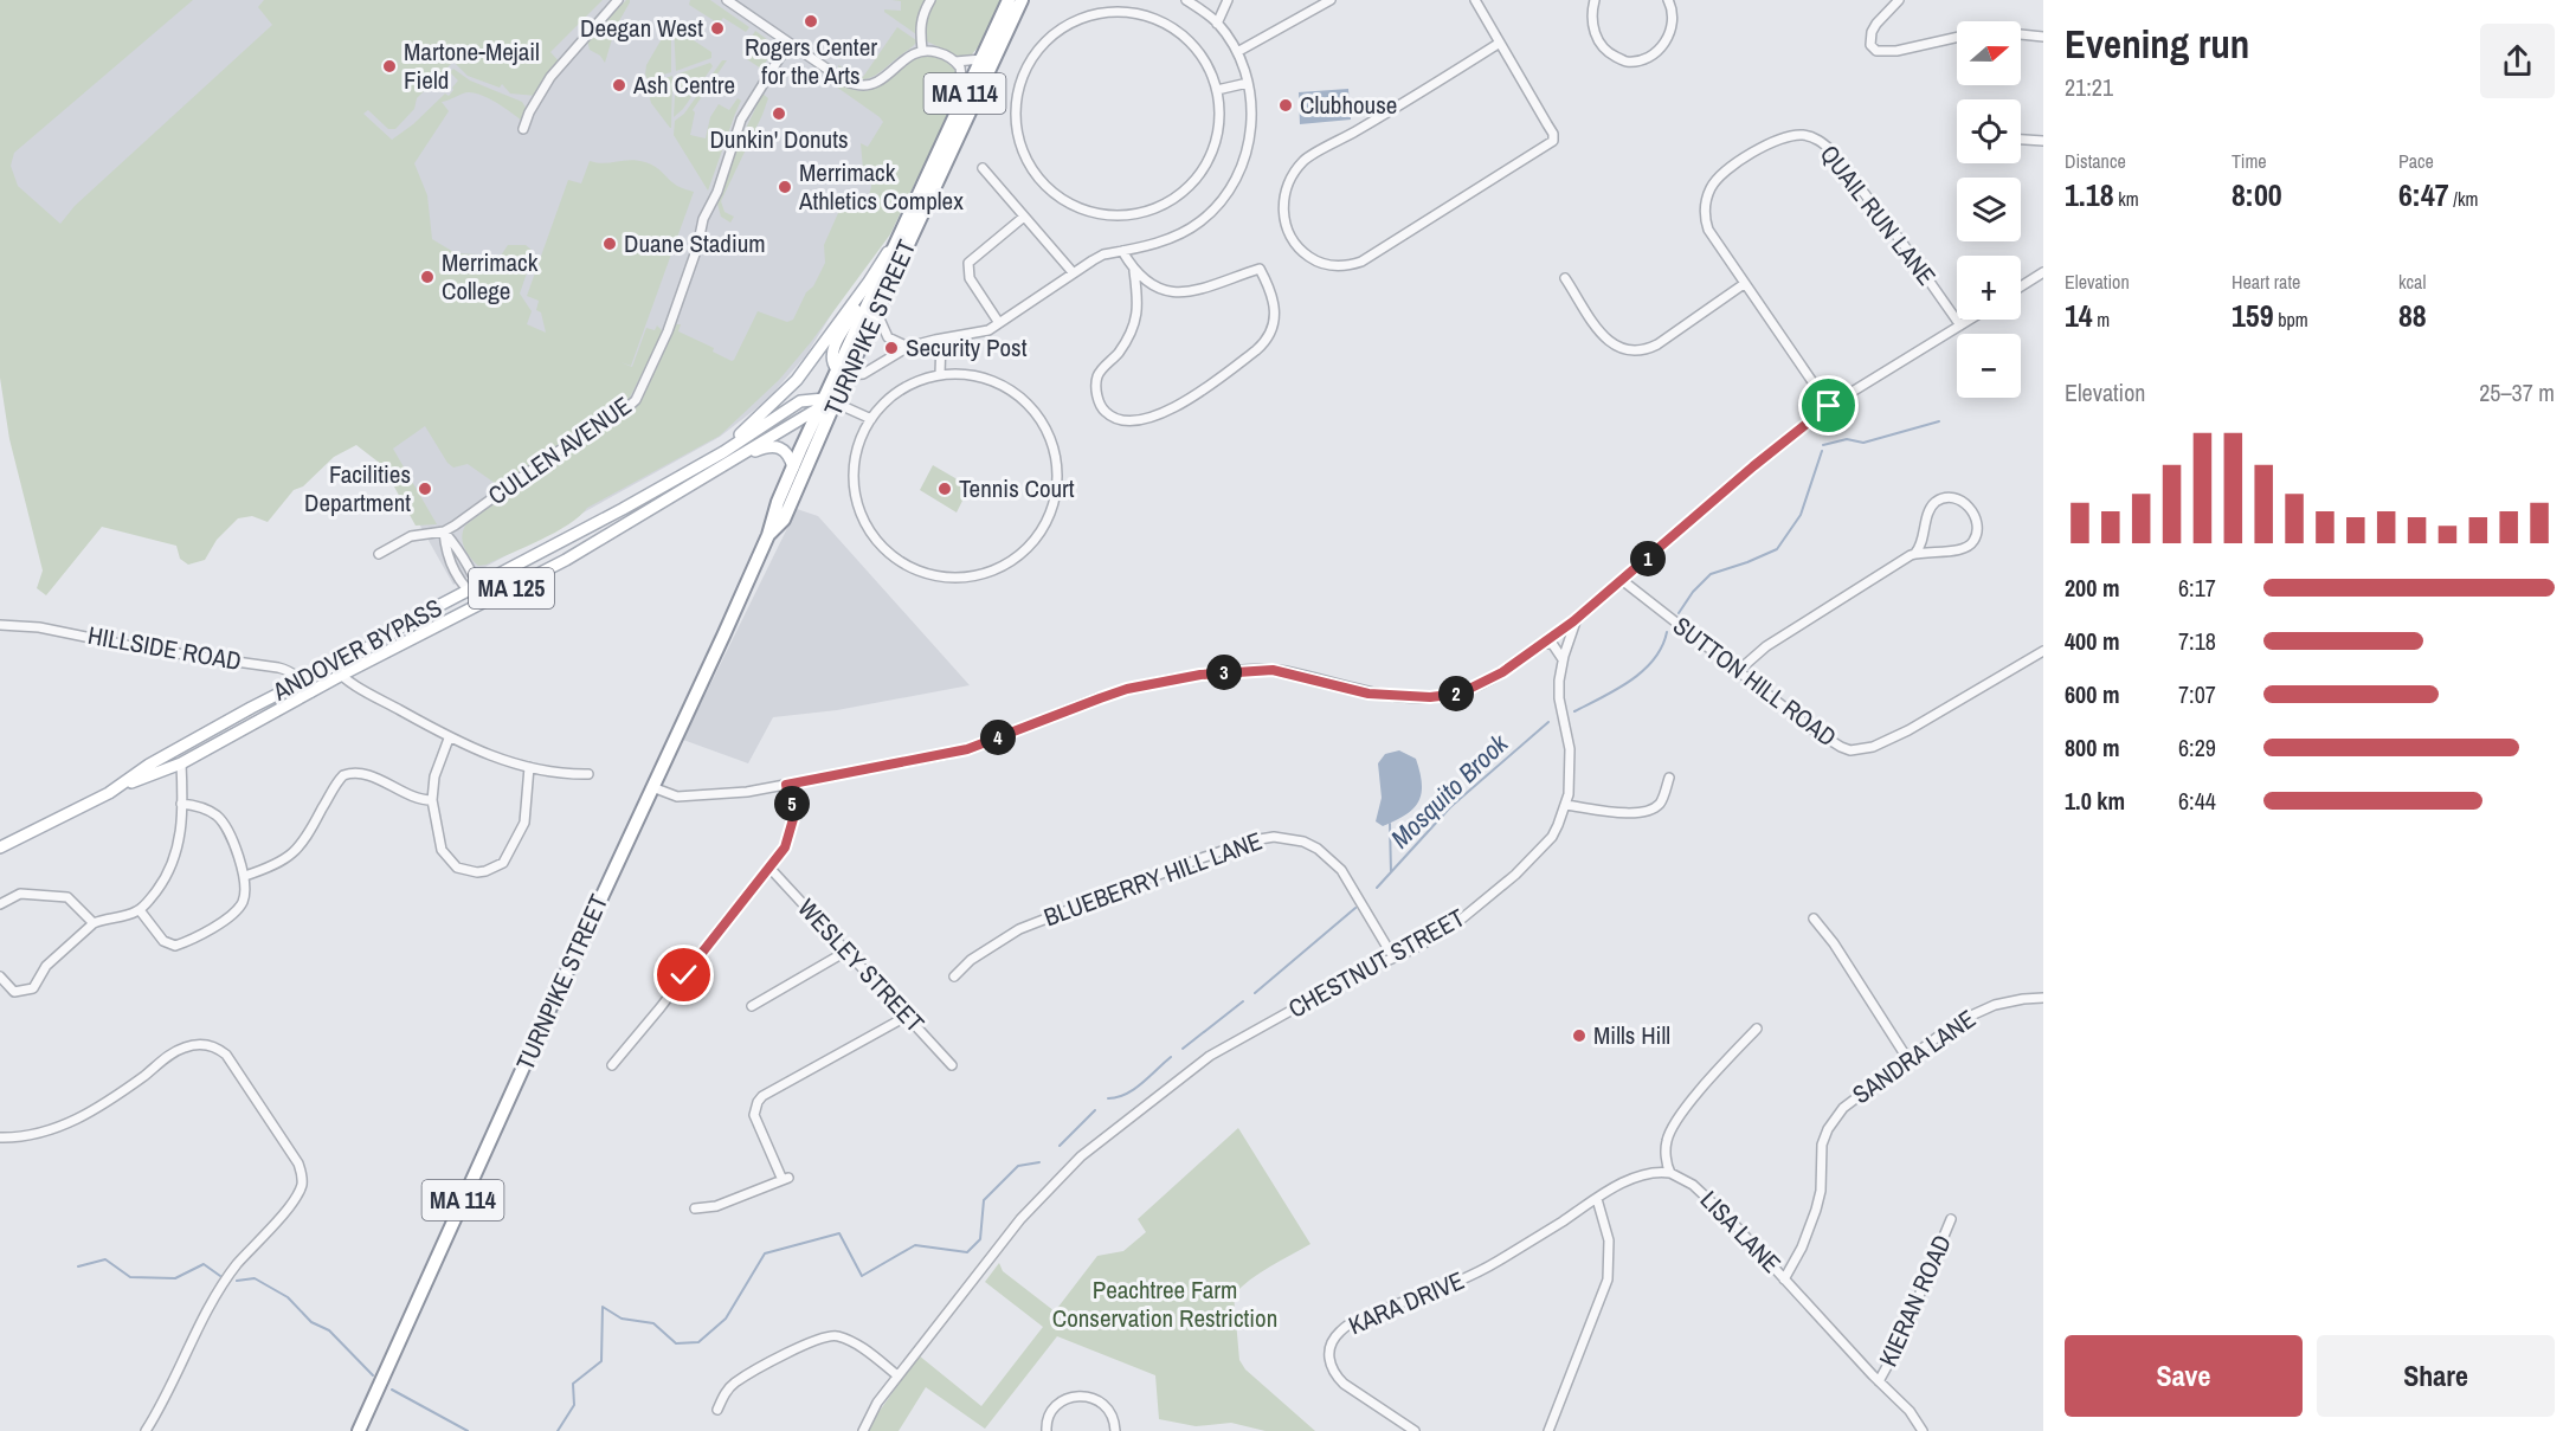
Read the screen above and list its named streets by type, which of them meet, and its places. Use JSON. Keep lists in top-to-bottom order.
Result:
{
  "streets": {
    "highway": ["MA 114", "TURNPIKE STREET"],
    "main road": ["MA 125", "ANDOVER BYPASS"],
    "street": [
      "QUAIL RUN LANE",
      "CULLEN AVENUE",
      "HILLSIDE ROAD",
      "SUTTON HILL ROAD",
      "BLUEBERRY HILL LANE",
      "CHESTNUT STREET",
      "WESLEY STREET",
      "SANDRA LANE",
      "LISA LANE",
      "KIERAN ROAD",
      "KARA DRIVE"
    ]
  },
  "crossings": [
    ["TURNPIKE STREET", "MA 125"],
    ["TURNPIKE STREET", "ANDOVER BYPASS"],
    ["MA 125", "ANDOVER BYPASS"],
    ["HILLSIDE ROAD", "ANDOVER BYPASS"],
    ["BLUEBERRY HILL LANE", "CHESTNUT STREET"],
    ["SANDRA LANE", "LISA LANE"],
    ["LISA LANE", "KIERAN ROAD"],
    ["LISA LANE", "KARA DRIVE"]
  ],
  "water": ["Mosquito Brook"],
  "parks": ["Peachtree Farm Conservation Restriction"],
  "places": [
    "Rogers Center for the Arts",
    "Deegan West",
    "Martone-Mejail Field",
    "Ash Centre",
    "Clubhouse",
    "Dunkin' Donuts",
    "Merrimack Athletics Complex",
    "Duane Stadium",
    "Merrimack College",
    "Security Post",
    "Facilities Department",
    "Tennis Court",
    "Mills Hill"
  ],
  "north": "right",
  "page": {
    "heading": ["Evening run", "21:21"],
    "map_buttons": ["+", "−"],
    "stats": [
      ["Distance", "1.18 km"],
      ["Time", "8:00"],
      ["Pace", "6:47 /km"],
      ["Elevation", "14 m"],
      ["Heart rate", "159 bpm"],
      ["kcal", "88"]
    ],
    "chart": ["Elevation", "25–37 m"],
    "pins": [
      "1",
      "3",
      "2",
      "4",
      "5"
    ],
    "list": [
      {
        "name": "200 m",
        "note": "6:17"
      },
      {
        "name": "400 m",
        "note": "7:18"
      },
      {
        "name": "600 m",
        "note": "7:07"
      },
      {
        "name": "800 m",
        "note": "6:29"
      },
      {
        "name": "1.0 km",
        "note": "6:44"
      }
    ],
    "buttons": ["Save", "Share"]
  }
}
